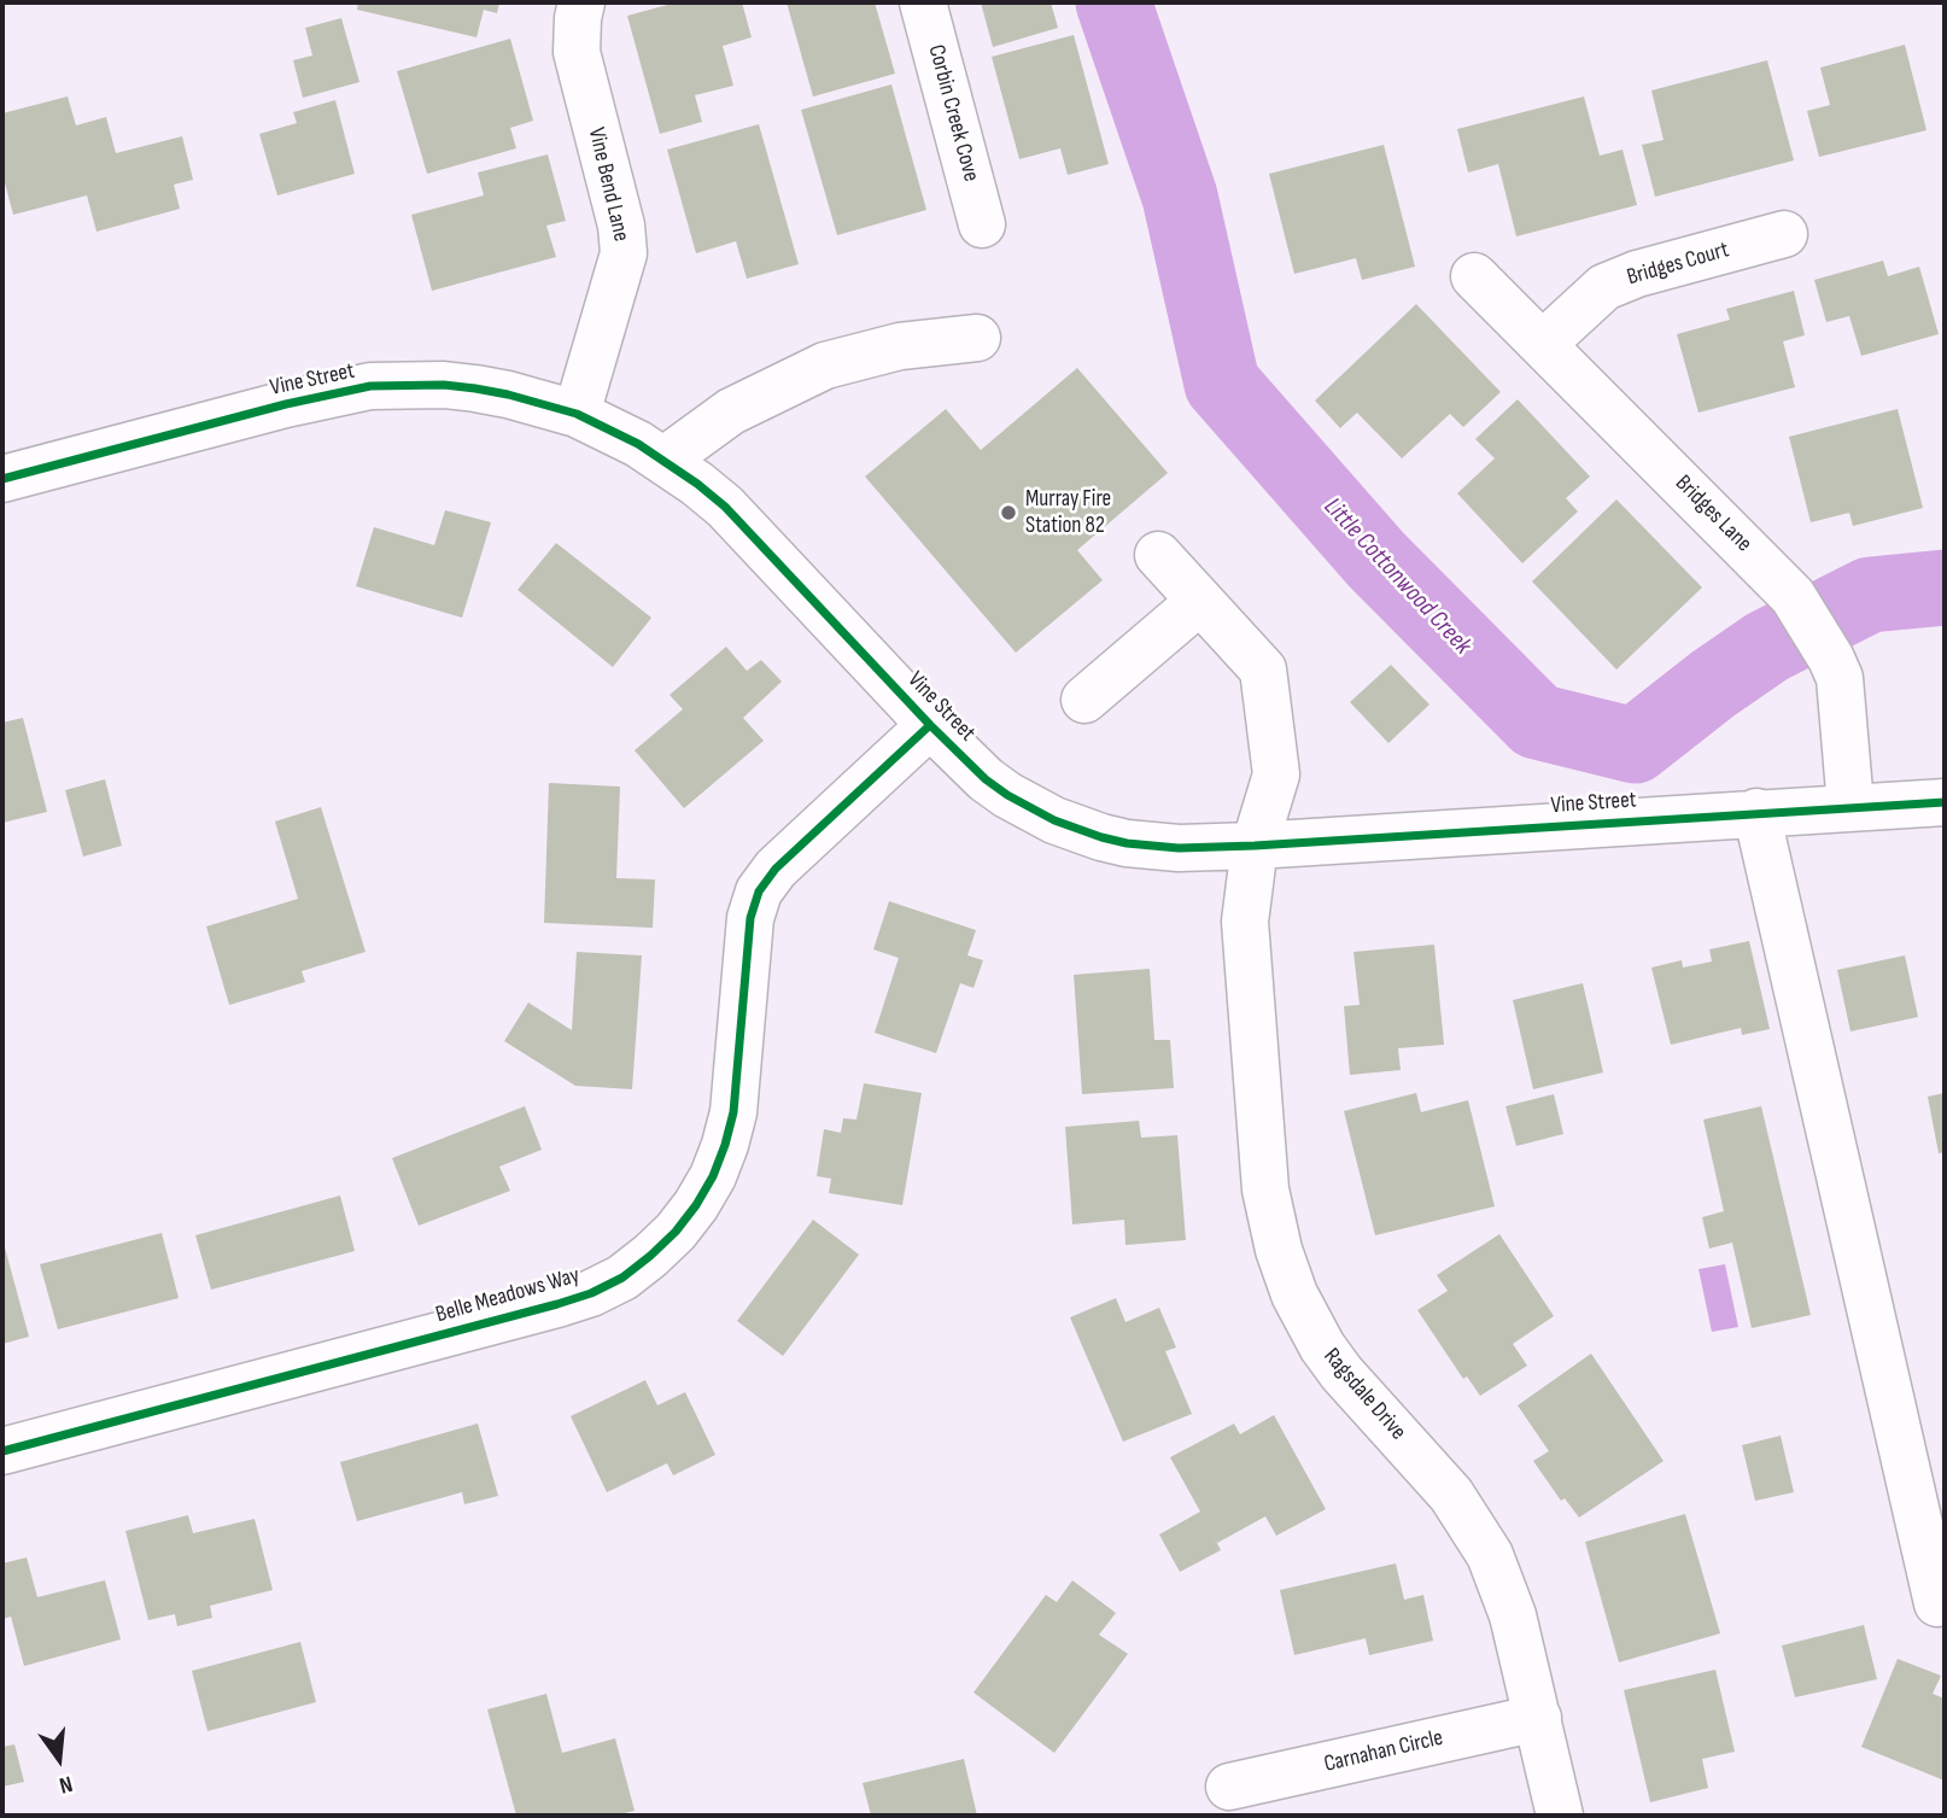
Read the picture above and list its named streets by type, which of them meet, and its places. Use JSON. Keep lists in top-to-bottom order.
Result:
{
  "streets": {
    "street": [
      "Corbin Creek Cove",
      "Vine Bend Lane",
      "Bridges Court",
      "Vine Street",
      "Bridges Lane",
      "Belle Meadows Way",
      "Ragsdale Drive",
      "Carnahan Circle"
    ]
  },
  "crossings": [
    ["Vine Bend Lane", "Vine Street"],
    ["Bridges Court", "Bridges Lane"],
    ["Vine Street", "Bridges Lane"],
    ["Vine Street", "Belle Meadows Way"],
    ["Vine Street", "Ragsdale Drive"],
    ["Ragsdale Drive", "Carnahan Circle"]
  ],
  "water": ["Little Cottonwood Creek"],
  "places": ["Murray Fire Station 82"],
  "north": "bottom"
}
